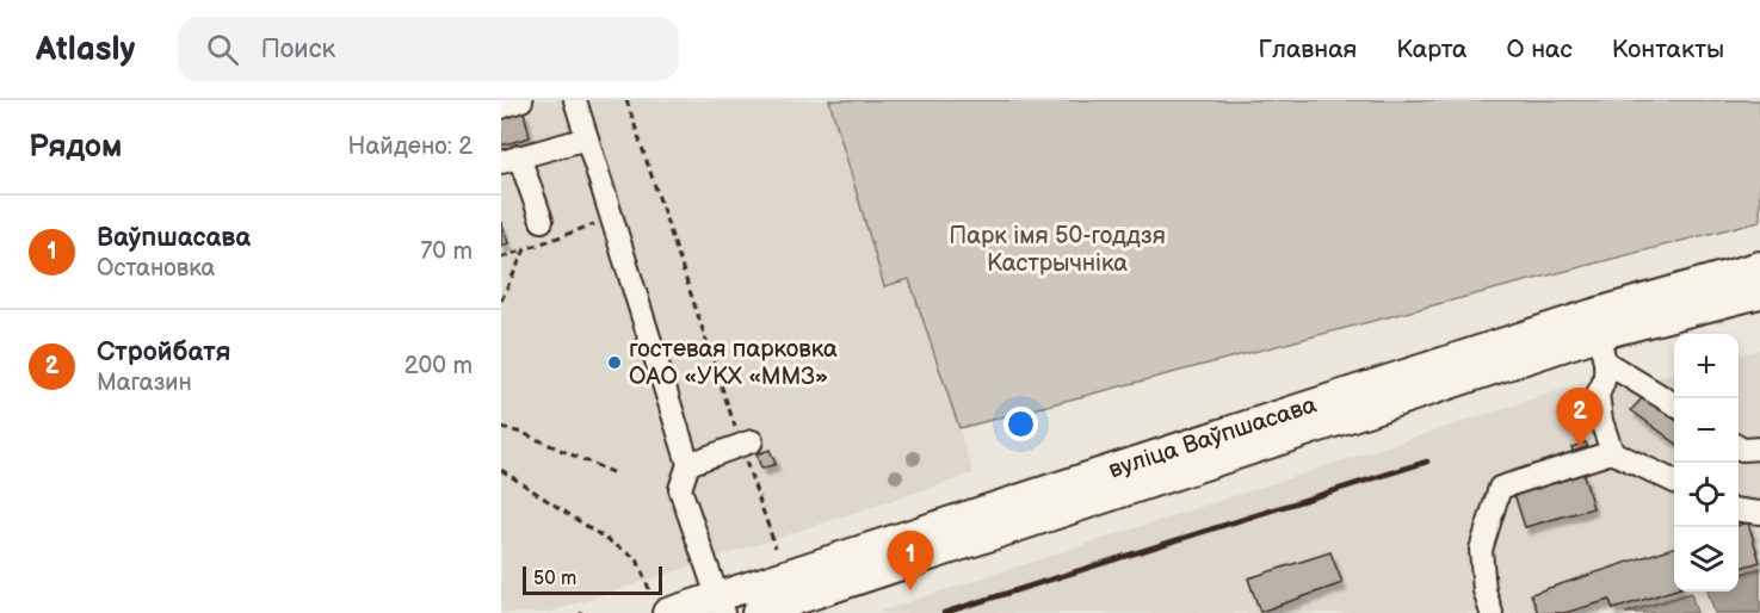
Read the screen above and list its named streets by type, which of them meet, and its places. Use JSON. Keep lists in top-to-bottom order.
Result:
{
  "streets": {
    "main road": ["вуліца Ваўпшасава"]
  },
  "parks": ["Парк імя 50-годдзя Кастрычніка"],
  "places": ["гостевая парковка ОАО «УКХ «ММЗ»"],
  "scale_bar": "50 m",
  "page": {
    "header": "Atlasly",
    "search": "Поиск",
    "nav": [
      "Главная",
      "Карта",
      "О нас",
      "Контакты"
    ],
    "heading": ["Рядом", "Найдено: 2"],
    "list": [
      {
        "mark": "1",
        "name": "Ваўпшасава",
        "note": "Остановка",
        "value": "70 m"
      },
      {
        "mark": "2",
        "name": "Стройбатя",
        "note": "Магазин",
        "value": "200 m"
      }
    ],
    "map_buttons": ["+", "−"],
    "pins": ["2", "1"],
    "scale": "50 m"
  }
}
